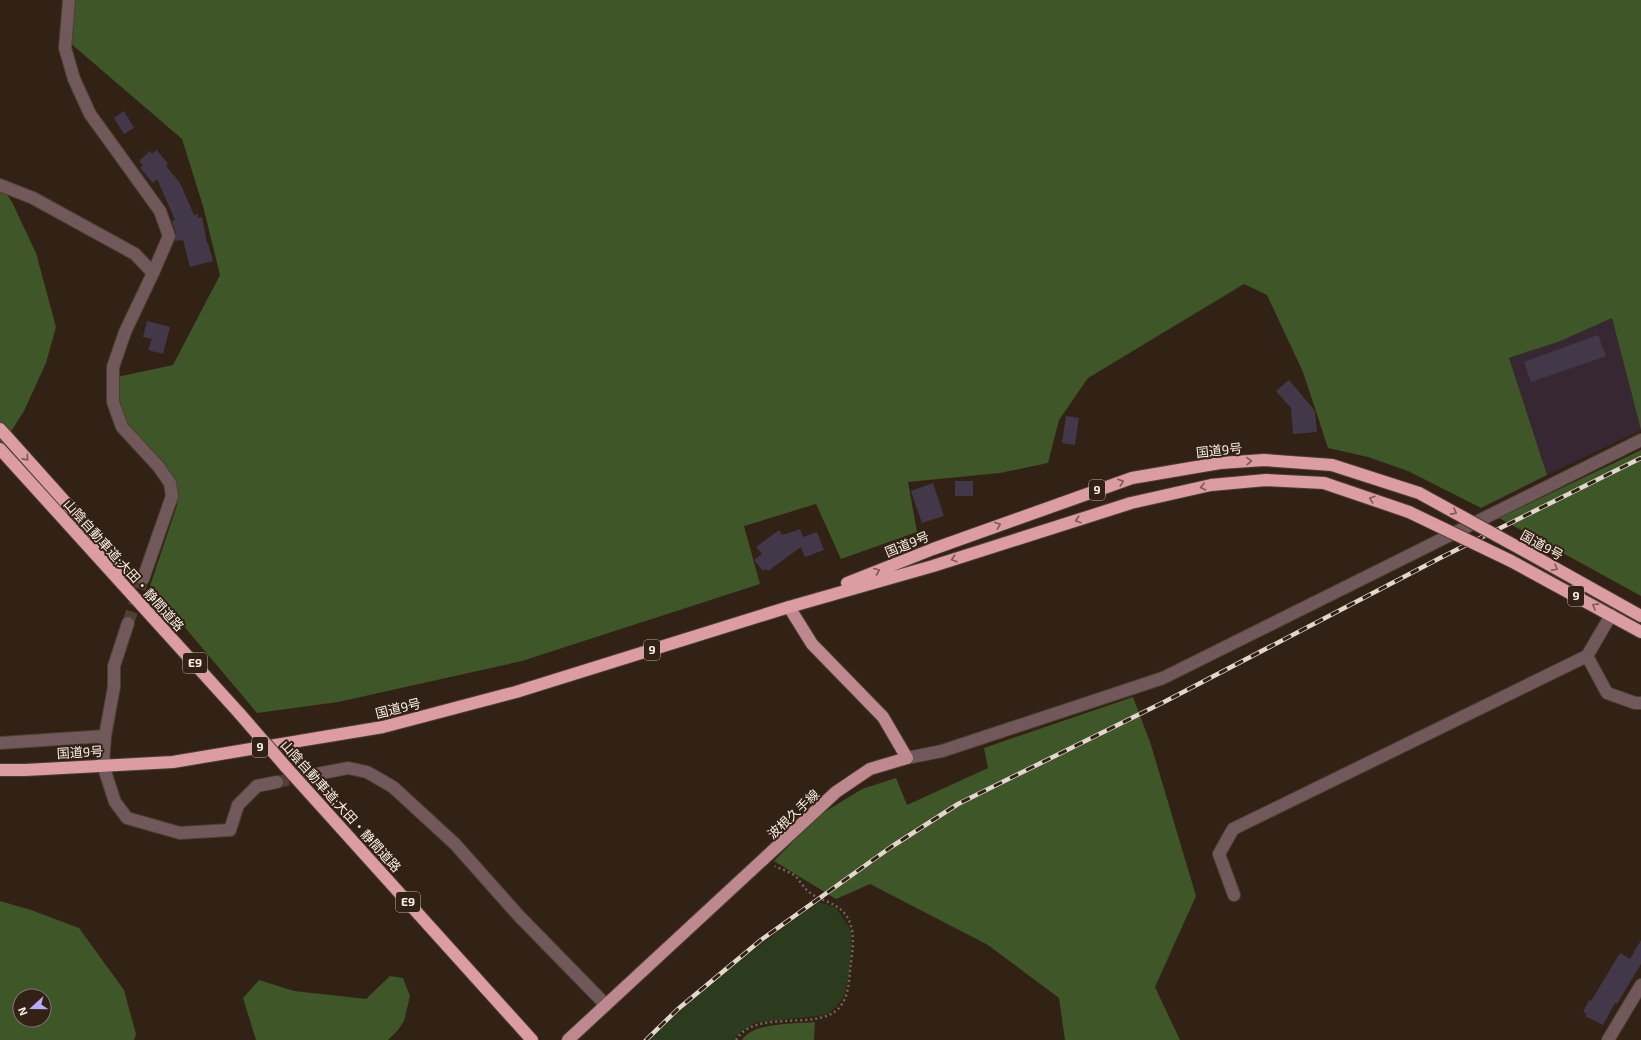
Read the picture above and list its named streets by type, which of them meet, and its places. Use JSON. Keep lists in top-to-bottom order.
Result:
{
  "streets": {
    "highway": [
      "国道9号",
      "9",
      "山陰自動車道;大田・静間道路",
      "E9"
    ],
    "main road": ["波根久手線"]
  },
  "north": "left"
}
